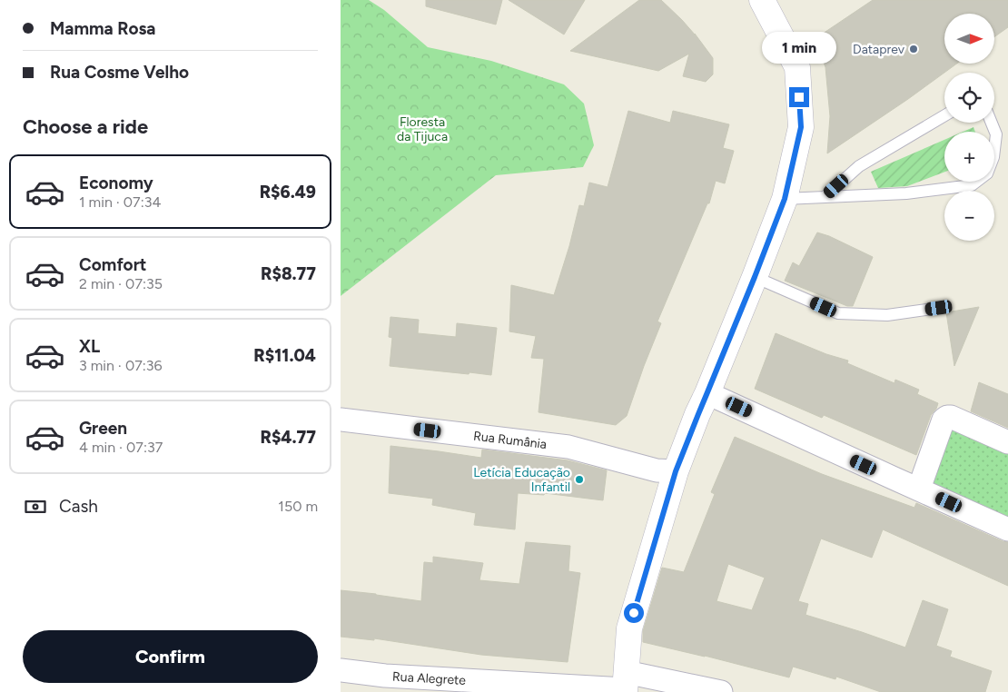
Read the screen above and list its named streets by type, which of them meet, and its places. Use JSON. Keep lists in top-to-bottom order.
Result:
{
  "streets": {
    "street": ["Rua Rumânia", "Rua Alegrete"]
  },
  "parks": ["Floresta da Tijuca"],
  "places": ["Dataprev", "Letícia Educação Infantil"],
  "north": "right",
  "page": {
    "banner": ["Mamma Rosa", "Rua Cosme Velho"],
    "map_buttons": ["+", "−"],
    "bubble": "1 min",
    "heading": "Choose a ride",
    "list": [
      {
        "name": "Economy",
        "note": "1 min · 07:34",
        "value": "R$6.49"
      },
      {
        "name": "Comfort",
        "note": "2 min · 07:35",
        "value": "R$8.77"
      },
      {
        "name": "XL",
        "note": "3 min · 07:36",
        "value": "R$11.04"
      },
      {
        "name": "Green",
        "note": "4 min · 07:37",
        "value": "R$4.77"
      }
    ],
    "pay": ["Cash", "150 m"],
    "buttons": "Confirm"
  }
}
